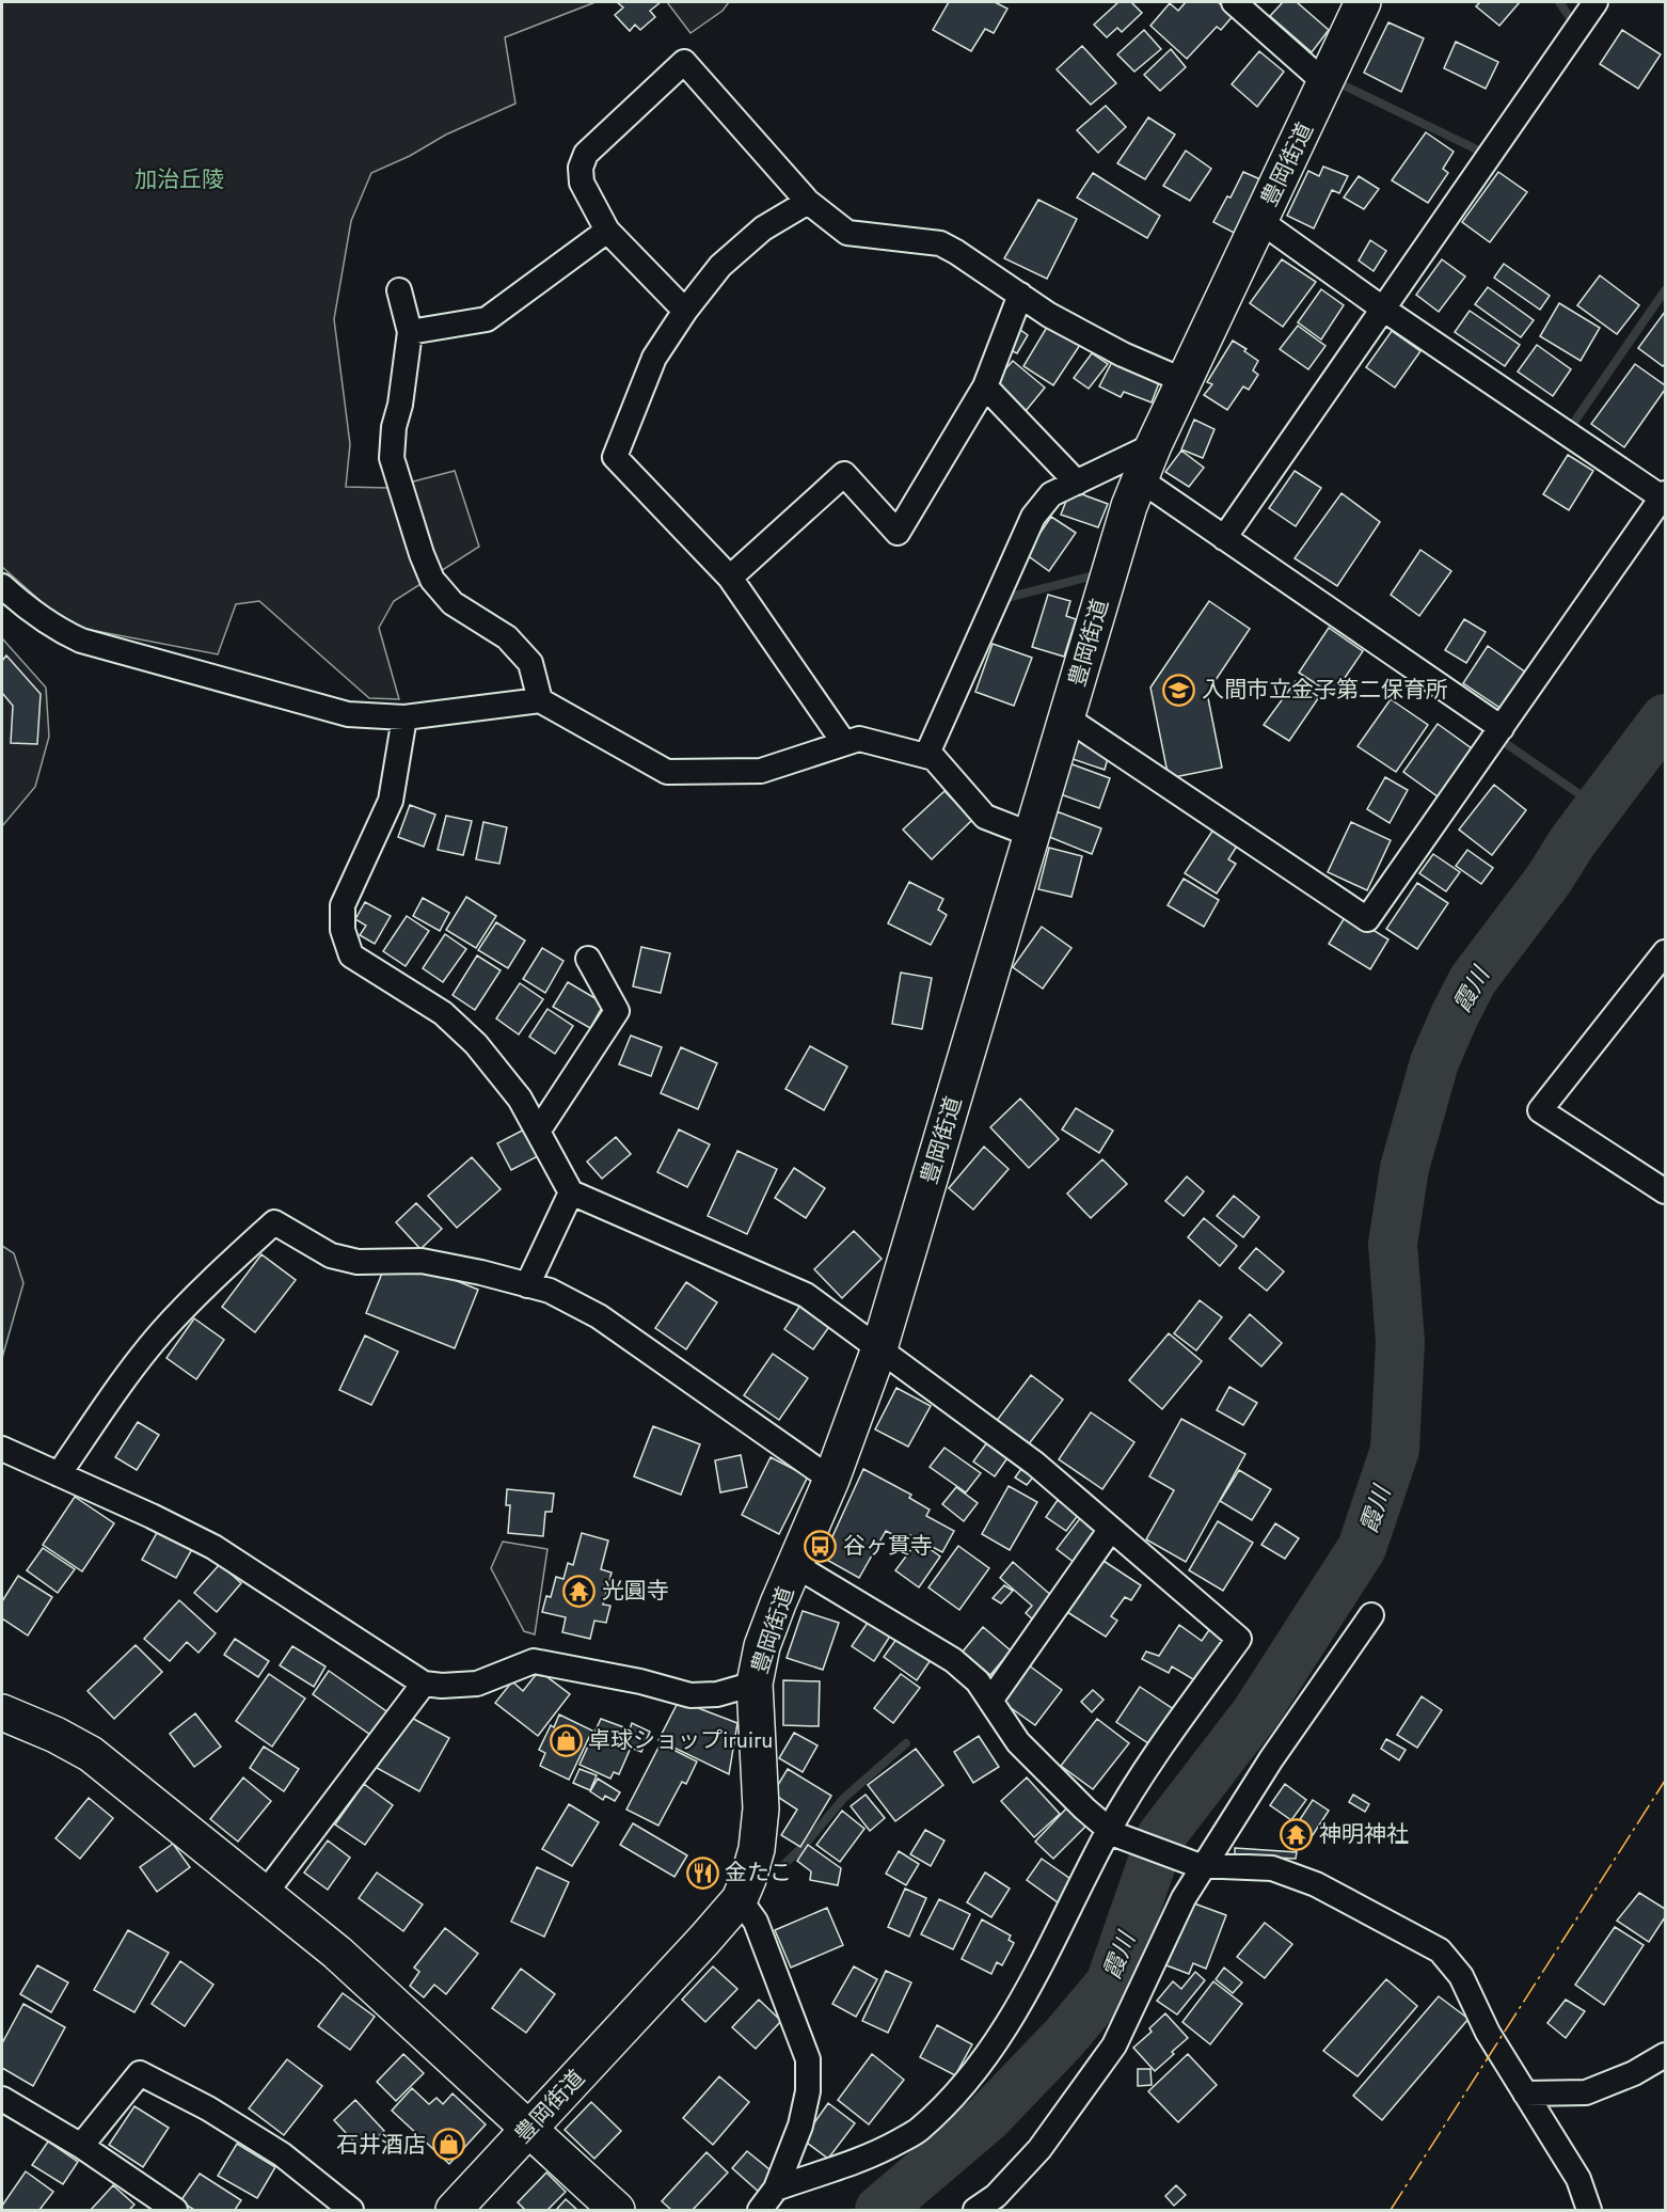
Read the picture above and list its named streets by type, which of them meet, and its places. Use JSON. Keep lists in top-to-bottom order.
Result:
{
  "streets": {
    "main road": ["豊岡街道"]
  },
  "water": ["霞川"],
  "parks": ["加治丘陵"],
  "places": {
    "school or university": ["入間市立金子第二保育所"],
    "bus stop": ["谷ヶ貫寺"],
    "temple": ["光圓寺", "神明神社"],
    "shop": ["卓球ショップiruiru", "石井酒店"],
    "restaurant": ["金たこ"]
  }
}
